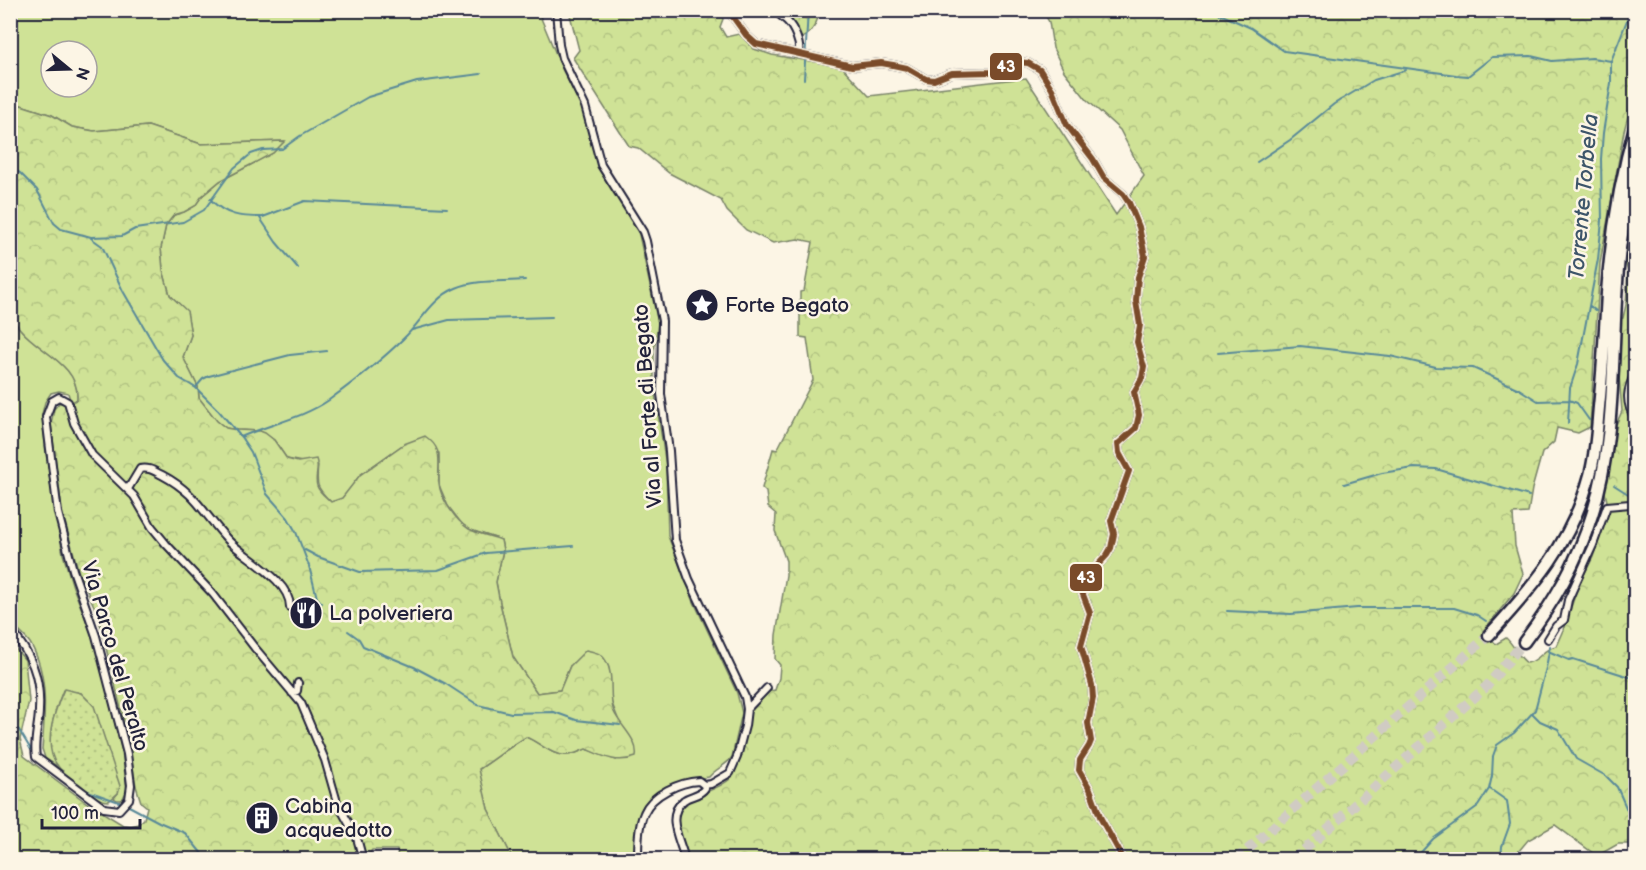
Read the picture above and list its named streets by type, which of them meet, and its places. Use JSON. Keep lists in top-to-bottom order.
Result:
{
  "streets": {
    "street": ["Via al Forte di Begato", "Via Parco del Peralto"]
  },
  "water": ["Torrente Torbella"],
  "places": {
    "place": ["Forte Begato"],
    "restaurant": ["La polveriera"],
    "building": ["Cabina acquedotto"]
  },
  "lines": ["transit line 43"],
  "scale_bar": "100 m",
  "north": "right"
}
